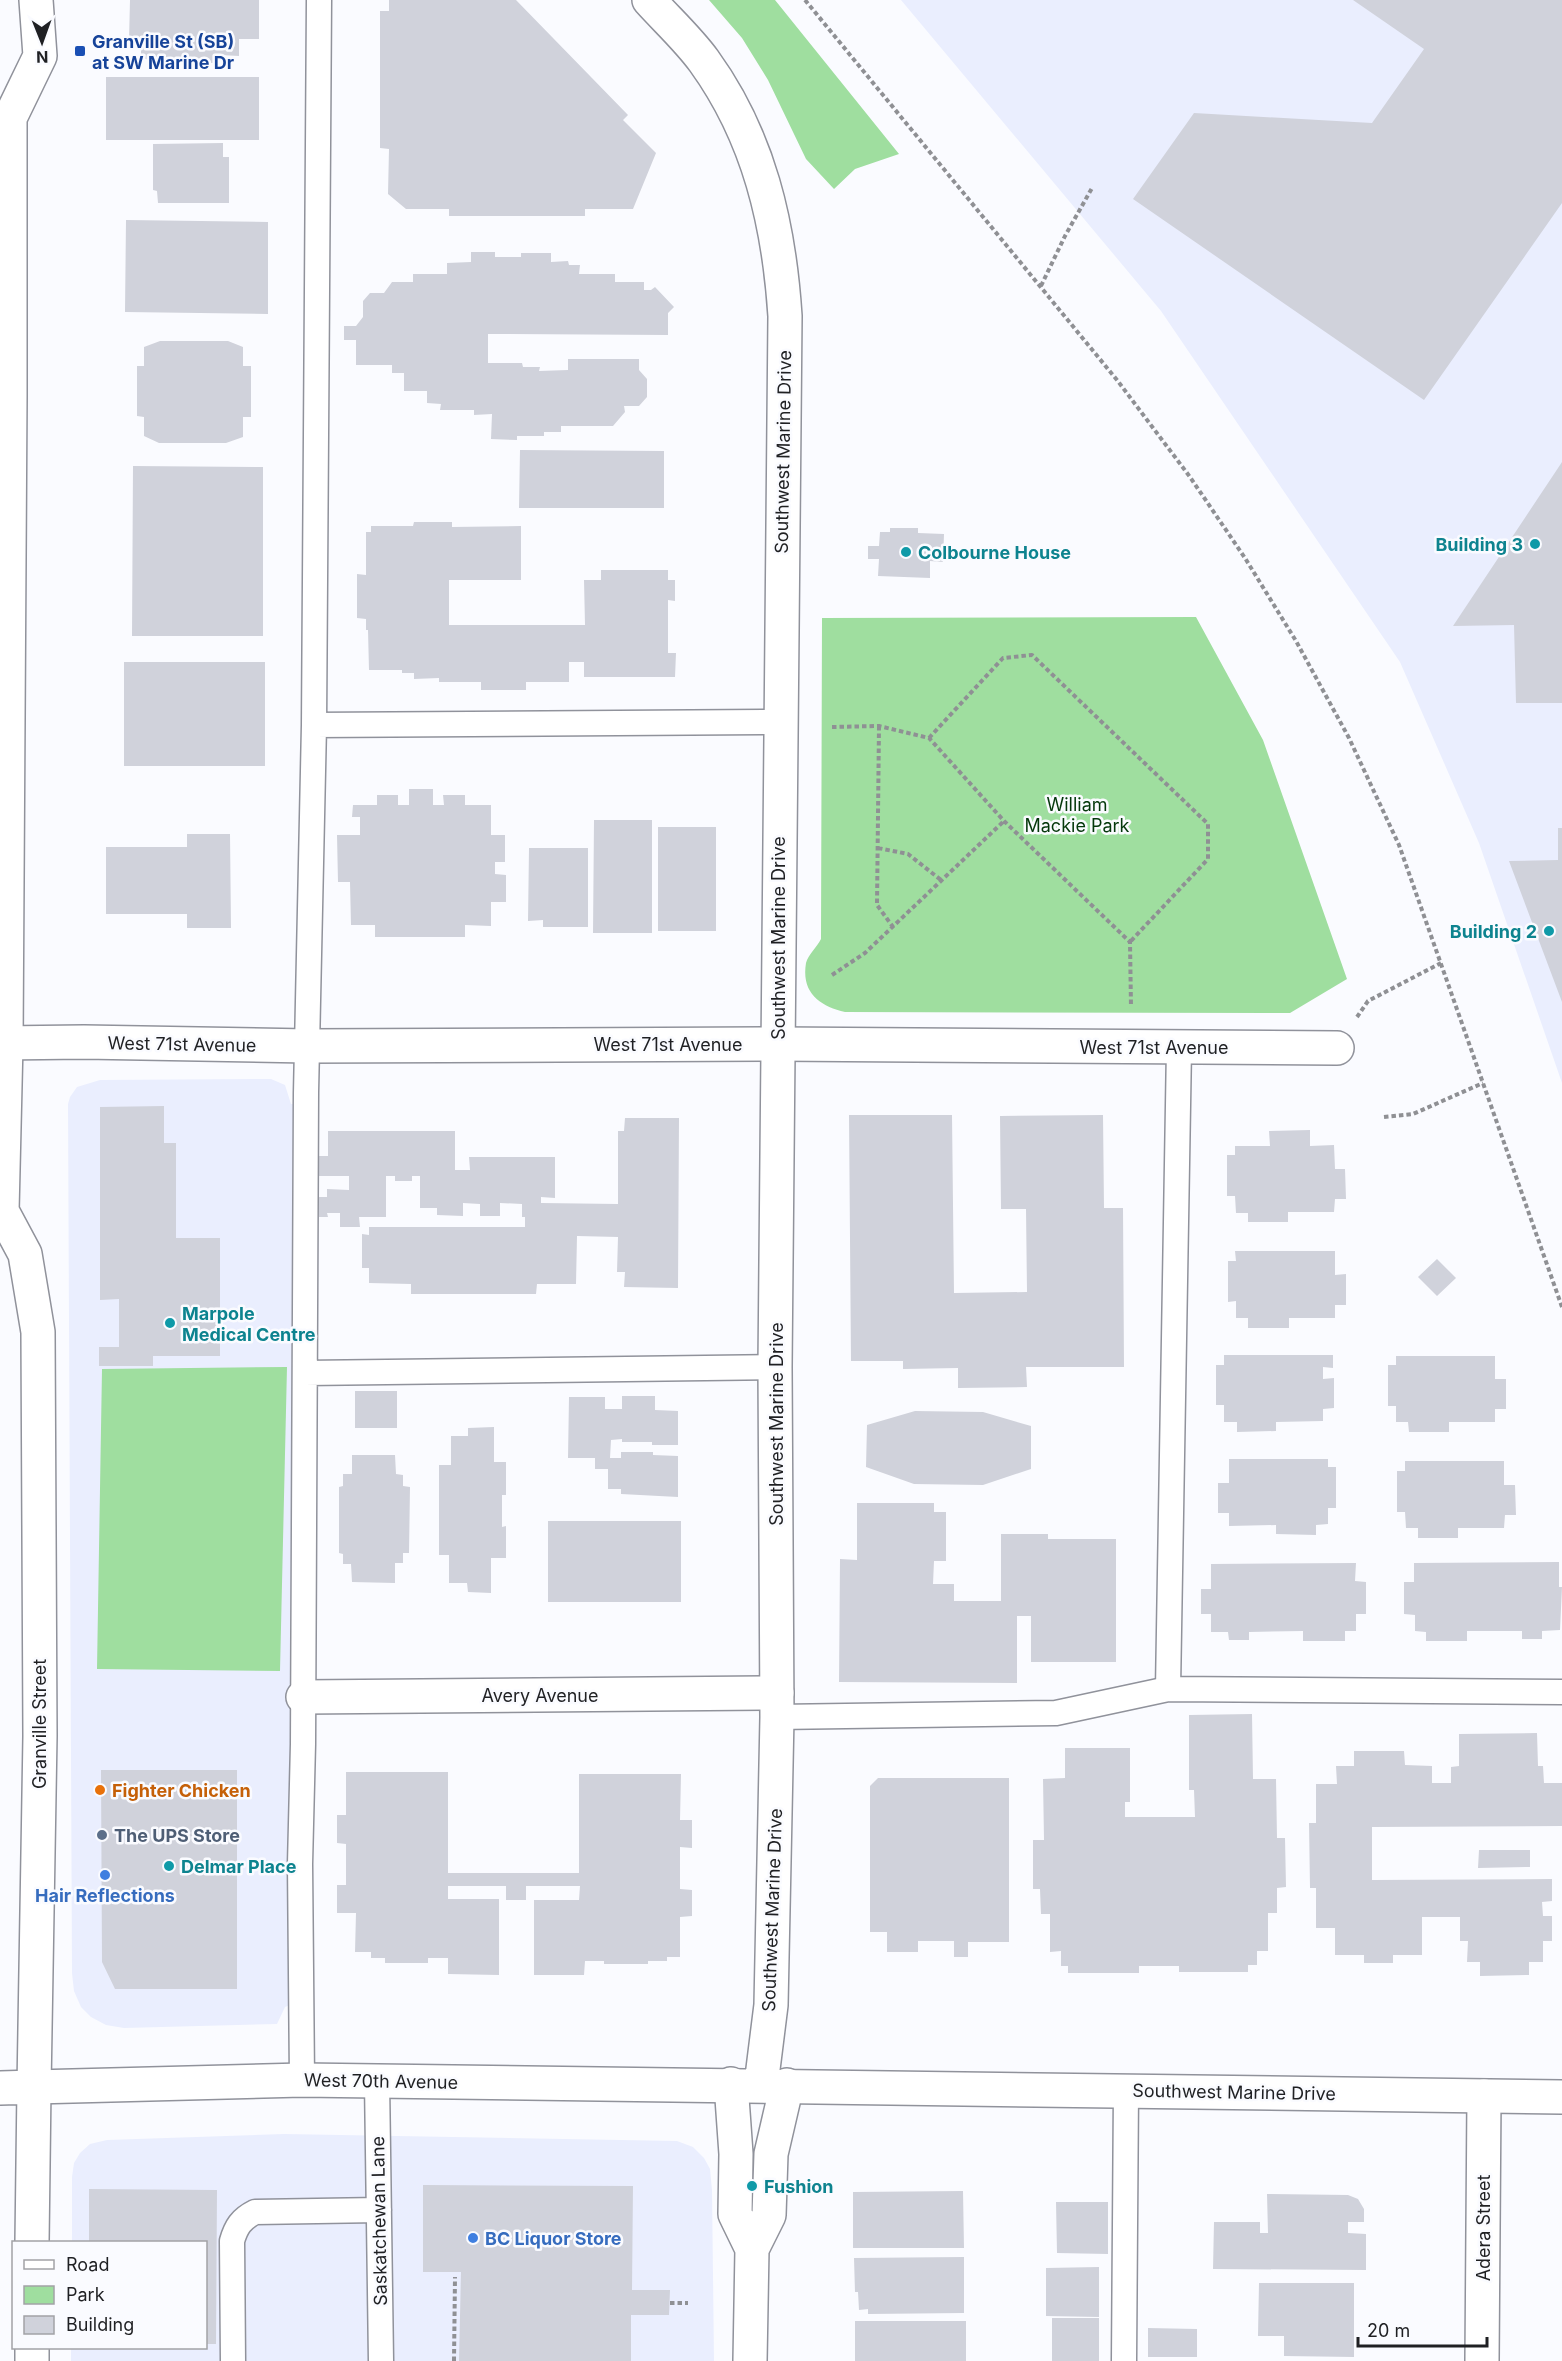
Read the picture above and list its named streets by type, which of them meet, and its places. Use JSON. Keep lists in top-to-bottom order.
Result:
{
  "streets": {
    "main road": [
      "Southwest Marine Drive",
      "West 71st Avenue",
      "Avery Avenue",
      "Granville Street",
      "West 70th Avenue",
      "Adera Street"
    ],
    "lane": ["Saskatchewan Lane"]
  },
  "crossings": [
    ["Southwest Marine Drive", "West 71st Avenue"],
    ["Southwest Marine Drive", "Avery Avenue"],
    ["Southwest Marine Drive", "West 70th Avenue"],
    ["Southwest Marine Drive", "Adera Street"],
    ["West 71st Avenue", "Granville Street"],
    ["Granville Street", "West 70th Avenue"],
    ["West 70th Avenue", "Saskatchewan Lane"]
  ],
  "parks": ["William Mackie Park"],
  "places": {
    "transit": ["Granville St (SB) at SW Marine Dr"],
    "other": [
      "Building 3",
      "Colbourne House",
      "Building 2",
      "Marpole Medical Centre",
      "Fighter Chicken",
      "The UPS Store",
      "Delmar Place",
      "Hair Reflections",
      "Fushion",
      "BC Liquor Store"
    ]
  },
  "legend": ["Road", "Park", "Building"],
  "scale_bar": "20 m",
  "north": "bottom"
}
